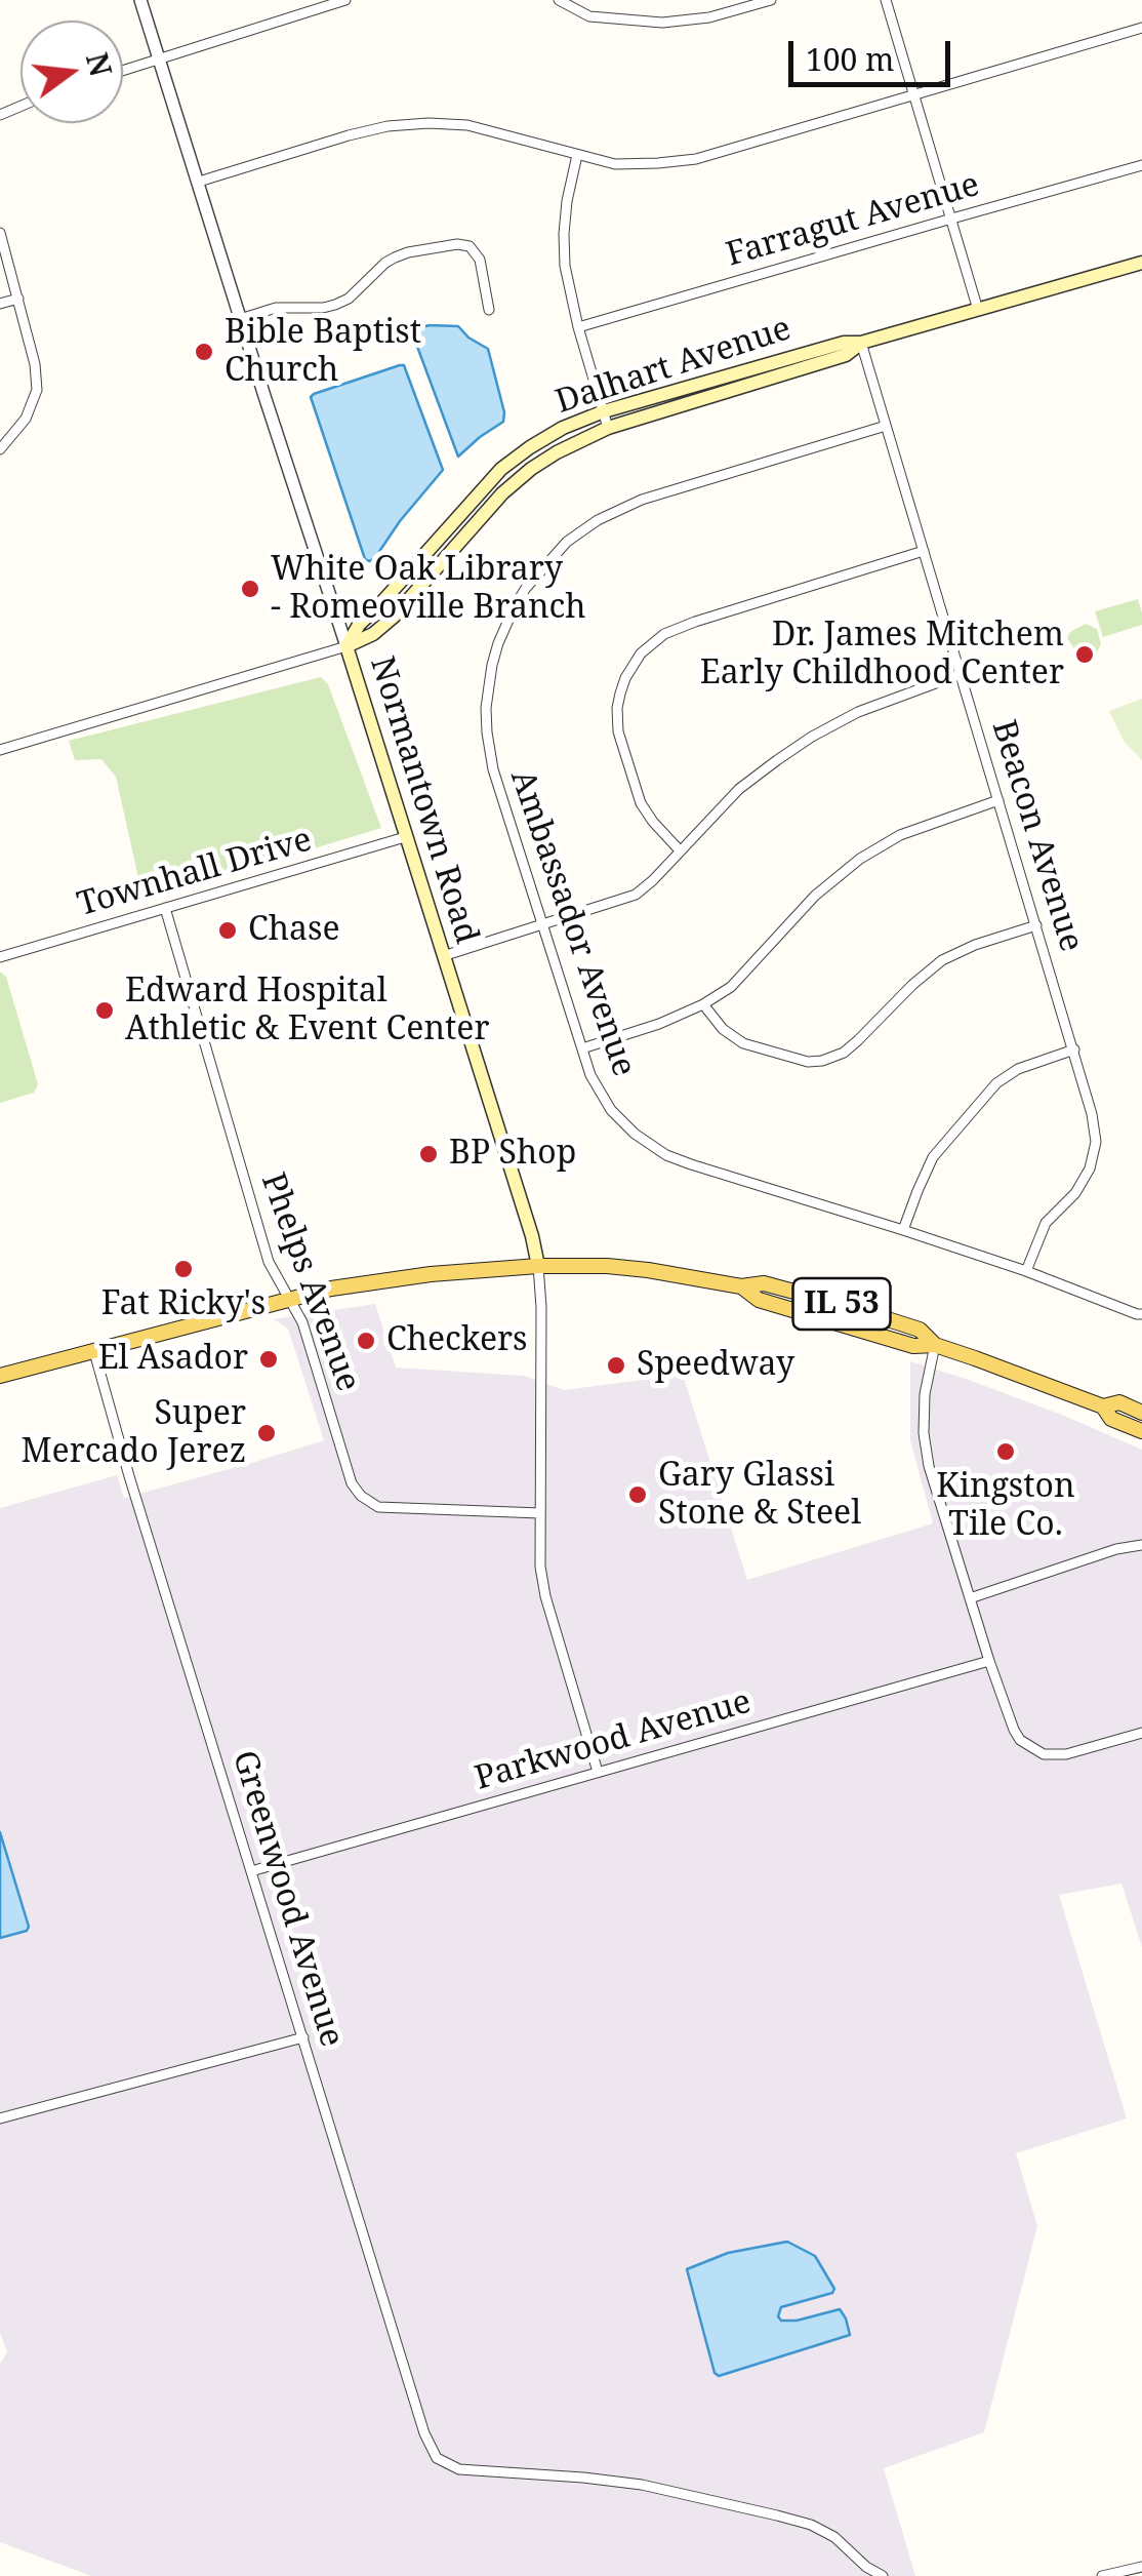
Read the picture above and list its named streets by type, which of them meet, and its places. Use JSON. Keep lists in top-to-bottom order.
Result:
{
  "streets": {
    "main road": ["Dalhart Avenue", "Normantown Road", "IL 53"],
    "street": [
      "Farragut Avenue",
      "Beacon Avenue",
      "Townhall Drive",
      "Ambassador Avenue",
      "Phelps Avenue",
      "Parkwood Avenue",
      "Greenwood Avenue"
    ]
  },
  "crossings": [
    ["Dalhart Avenue", "Normantown Road"],
    ["Dalhart Avenue", "Beacon Avenue"],
    ["Normantown Road", "Townhall Drive"],
    ["Normantown Road", "IL 53"],
    ["Beacon Avenue", "Ambassador Avenue"],
    ["Townhall Drive", "Phelps Avenue"],
    ["Phelps Avenue", "IL 53"],
    ["IL 53", "Greenwood Avenue"],
    ["Parkwood Avenue", "Greenwood Avenue"]
  ],
  "places": [
    "Bible Baptist Church",
    "White Oak Library - Romeoville Branch",
    "Dr. James Mitchem Early Childhood Center",
    "Chase",
    "Edward Hospital Athletic & Event Center",
    "BP Shop",
    "Fat Ricky's",
    "Checkers",
    "El Asador",
    "Speedway",
    "Super Mercado Jerez",
    "Kingston Tile Co.",
    "Gary Glassi Stone & Steel"
  ],
  "scale_bar": "100 m",
  "north": "right"
}
